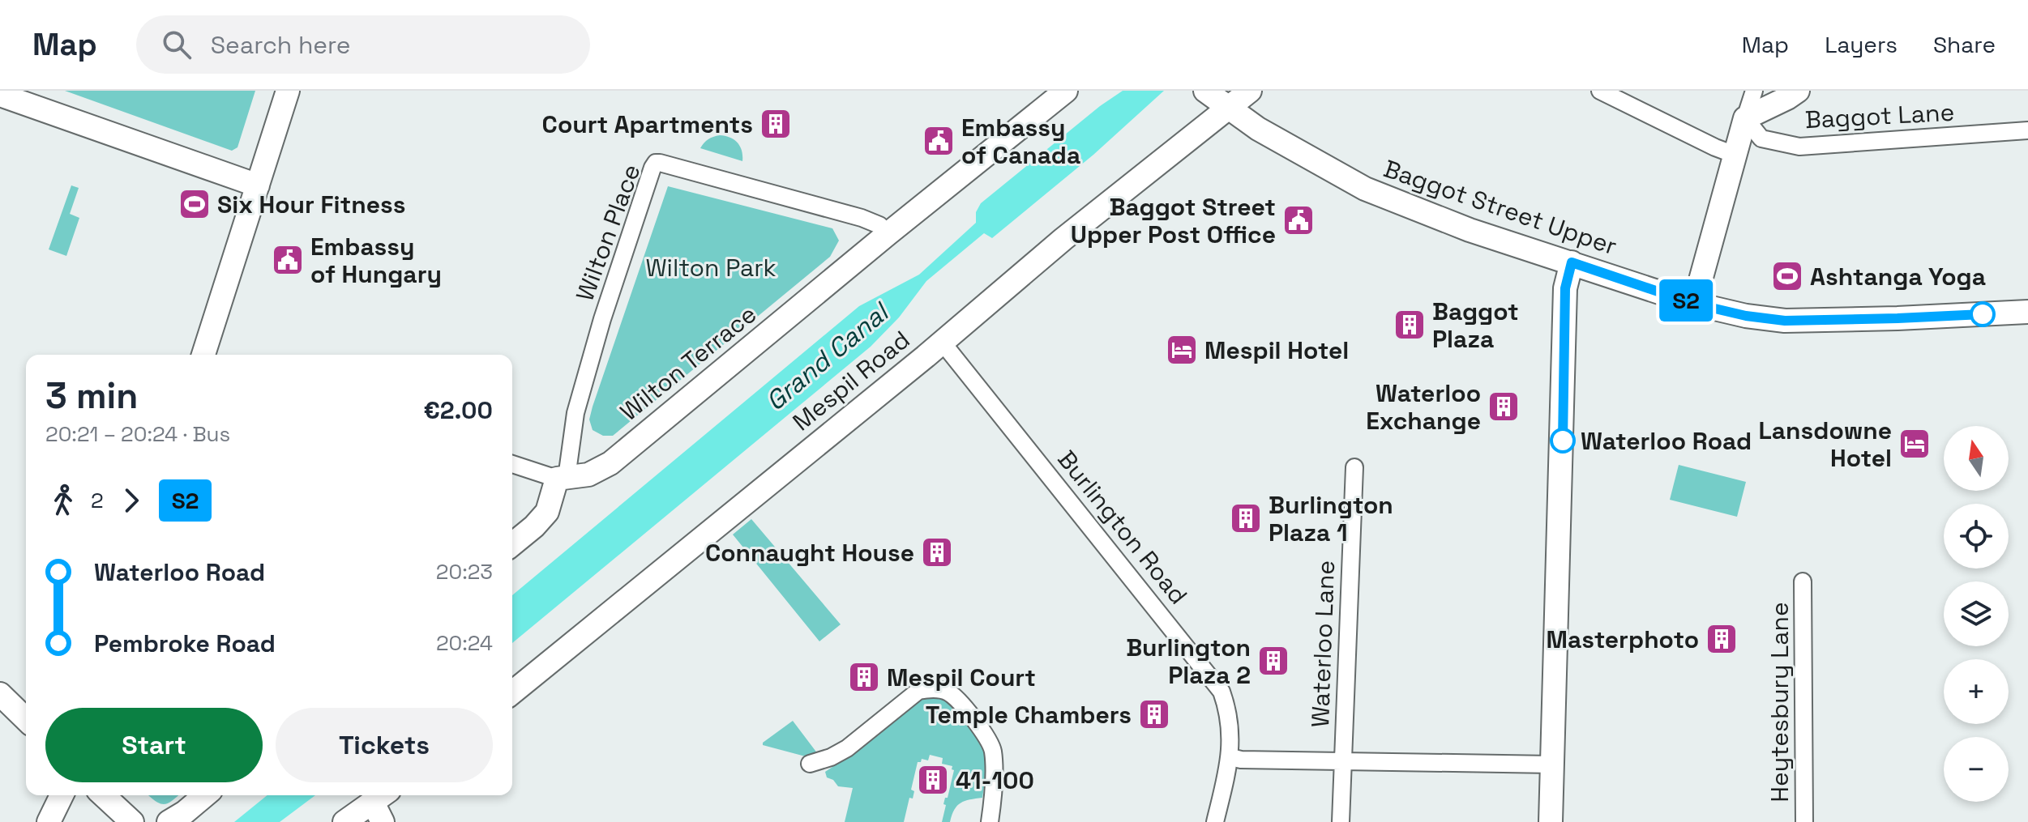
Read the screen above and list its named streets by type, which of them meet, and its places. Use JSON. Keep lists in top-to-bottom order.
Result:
{
  "streets": {
    "street": [
      "Baggot Lane",
      "Baggot Street Upper",
      "Wilton Place",
      "Wilton Terrace",
      "Mespil Road",
      "Burlington Road",
      "Waterloo Lane",
      "Heytesbury Lane"
    ]
  },
  "crossings": [
    ["Baggot Street Upper", "Mespil Road"],
    ["Wilton Place", "Wilton Terrace"],
    ["Mespil Road", "Burlington Road"]
  ],
  "water": ["Grand Canal"],
  "parks": ["Wilton Park"],
  "places": {
    "building": [
      "Court Apartments",
      "Baggot Plaza",
      "Waterloo Exchange",
      "Burlington Plaza 1",
      "Connaught House",
      "Masterphoto",
      "Burlington Plaza 2",
      "Mespil Court",
      "Temple Chambers",
      "41-100"
    ],
    "public building": ["Embassy of Canada", "Baggot Street Upper Post Office", "Embassy of Hungary"],
    "sports": ["Six Hour Fitness", "Ashtanga Yoga"],
    "hotel": ["Mespil Hotel", "Lansdowne Hotel"],
    "other": ["Waterloo Road"]
  },
  "lines": ["bus line S2"],
  "north": "top",
  "page": {
    "header": "Map",
    "search": "Search here",
    "nav": ["Map", "Layers", "Share"],
    "on_map": "S2",
    "heading": ["3 min", "20:21 – 20:24 · Bus", "€2.00"],
    "map_buttons": ["+", "−"],
    "legs": ["2", "S2"],
    "list": [
      {
        "name": "Waterloo Road",
        "value": "20:23"
      },
      {
        "name": "Pembroke Road",
        "value": "20:24"
      }
    ],
    "buttons": ["Start", "Tickets"]
  }
}
